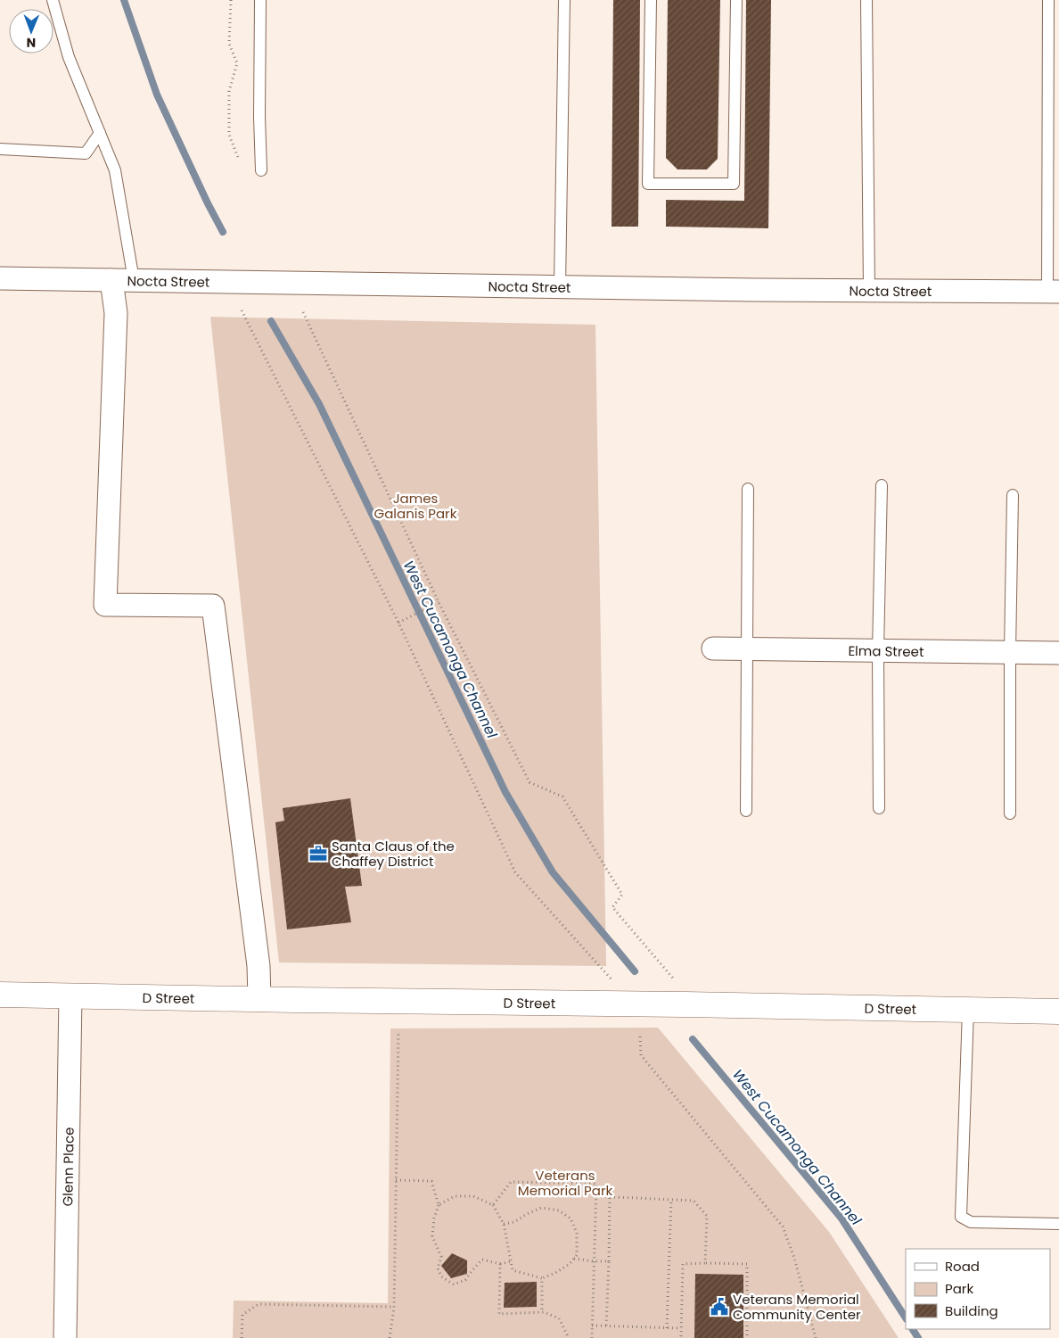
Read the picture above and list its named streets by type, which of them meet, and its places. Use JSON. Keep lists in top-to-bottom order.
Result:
{
  "streets": {
    "street": [
      "Nocta Street",
      "Elma Street",
      "D Street",
      "Glenn Place"
    ]
  },
  "crossings": [
    ["D Street", "Glenn Place"]
  ],
  "water": ["West Cucamonga Channel"],
  "parks": ["James Galanis Park", "Veterans Memorial Park"],
  "places": {
    "office": ["Santa Claus of the Chaffey District"],
    "public building": ["Veterans Memorial Community Center"]
  },
  "legend": ["Road", "Park", "Building"],
  "north": "bottom"
}
